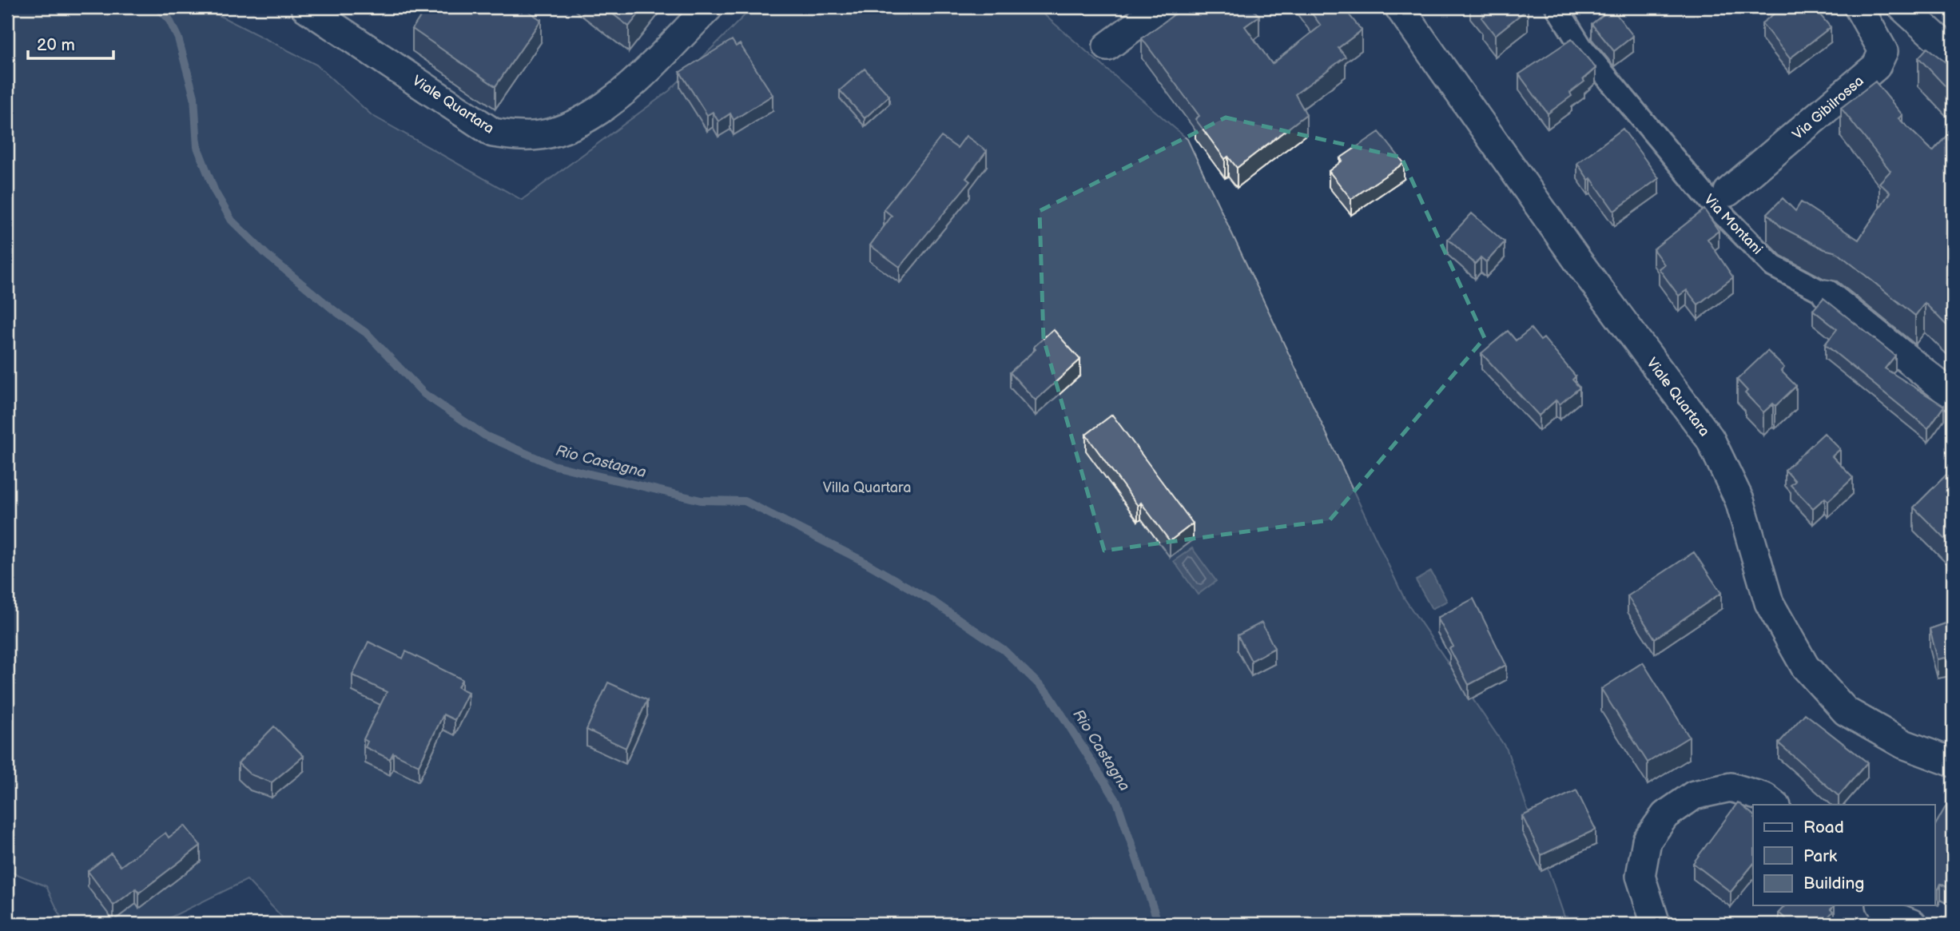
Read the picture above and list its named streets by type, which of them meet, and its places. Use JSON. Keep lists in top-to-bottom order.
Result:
{
  "streets": {
    "street": ["Viale Quartara", "Via Gibilrossa", "Via Montani"]
  },
  "water": ["Rio Castagna"],
  "parks": ["Villa Quartara"],
  "legend": ["Road", "Park", "Building"],
  "scale_bar": "20 m"
}
